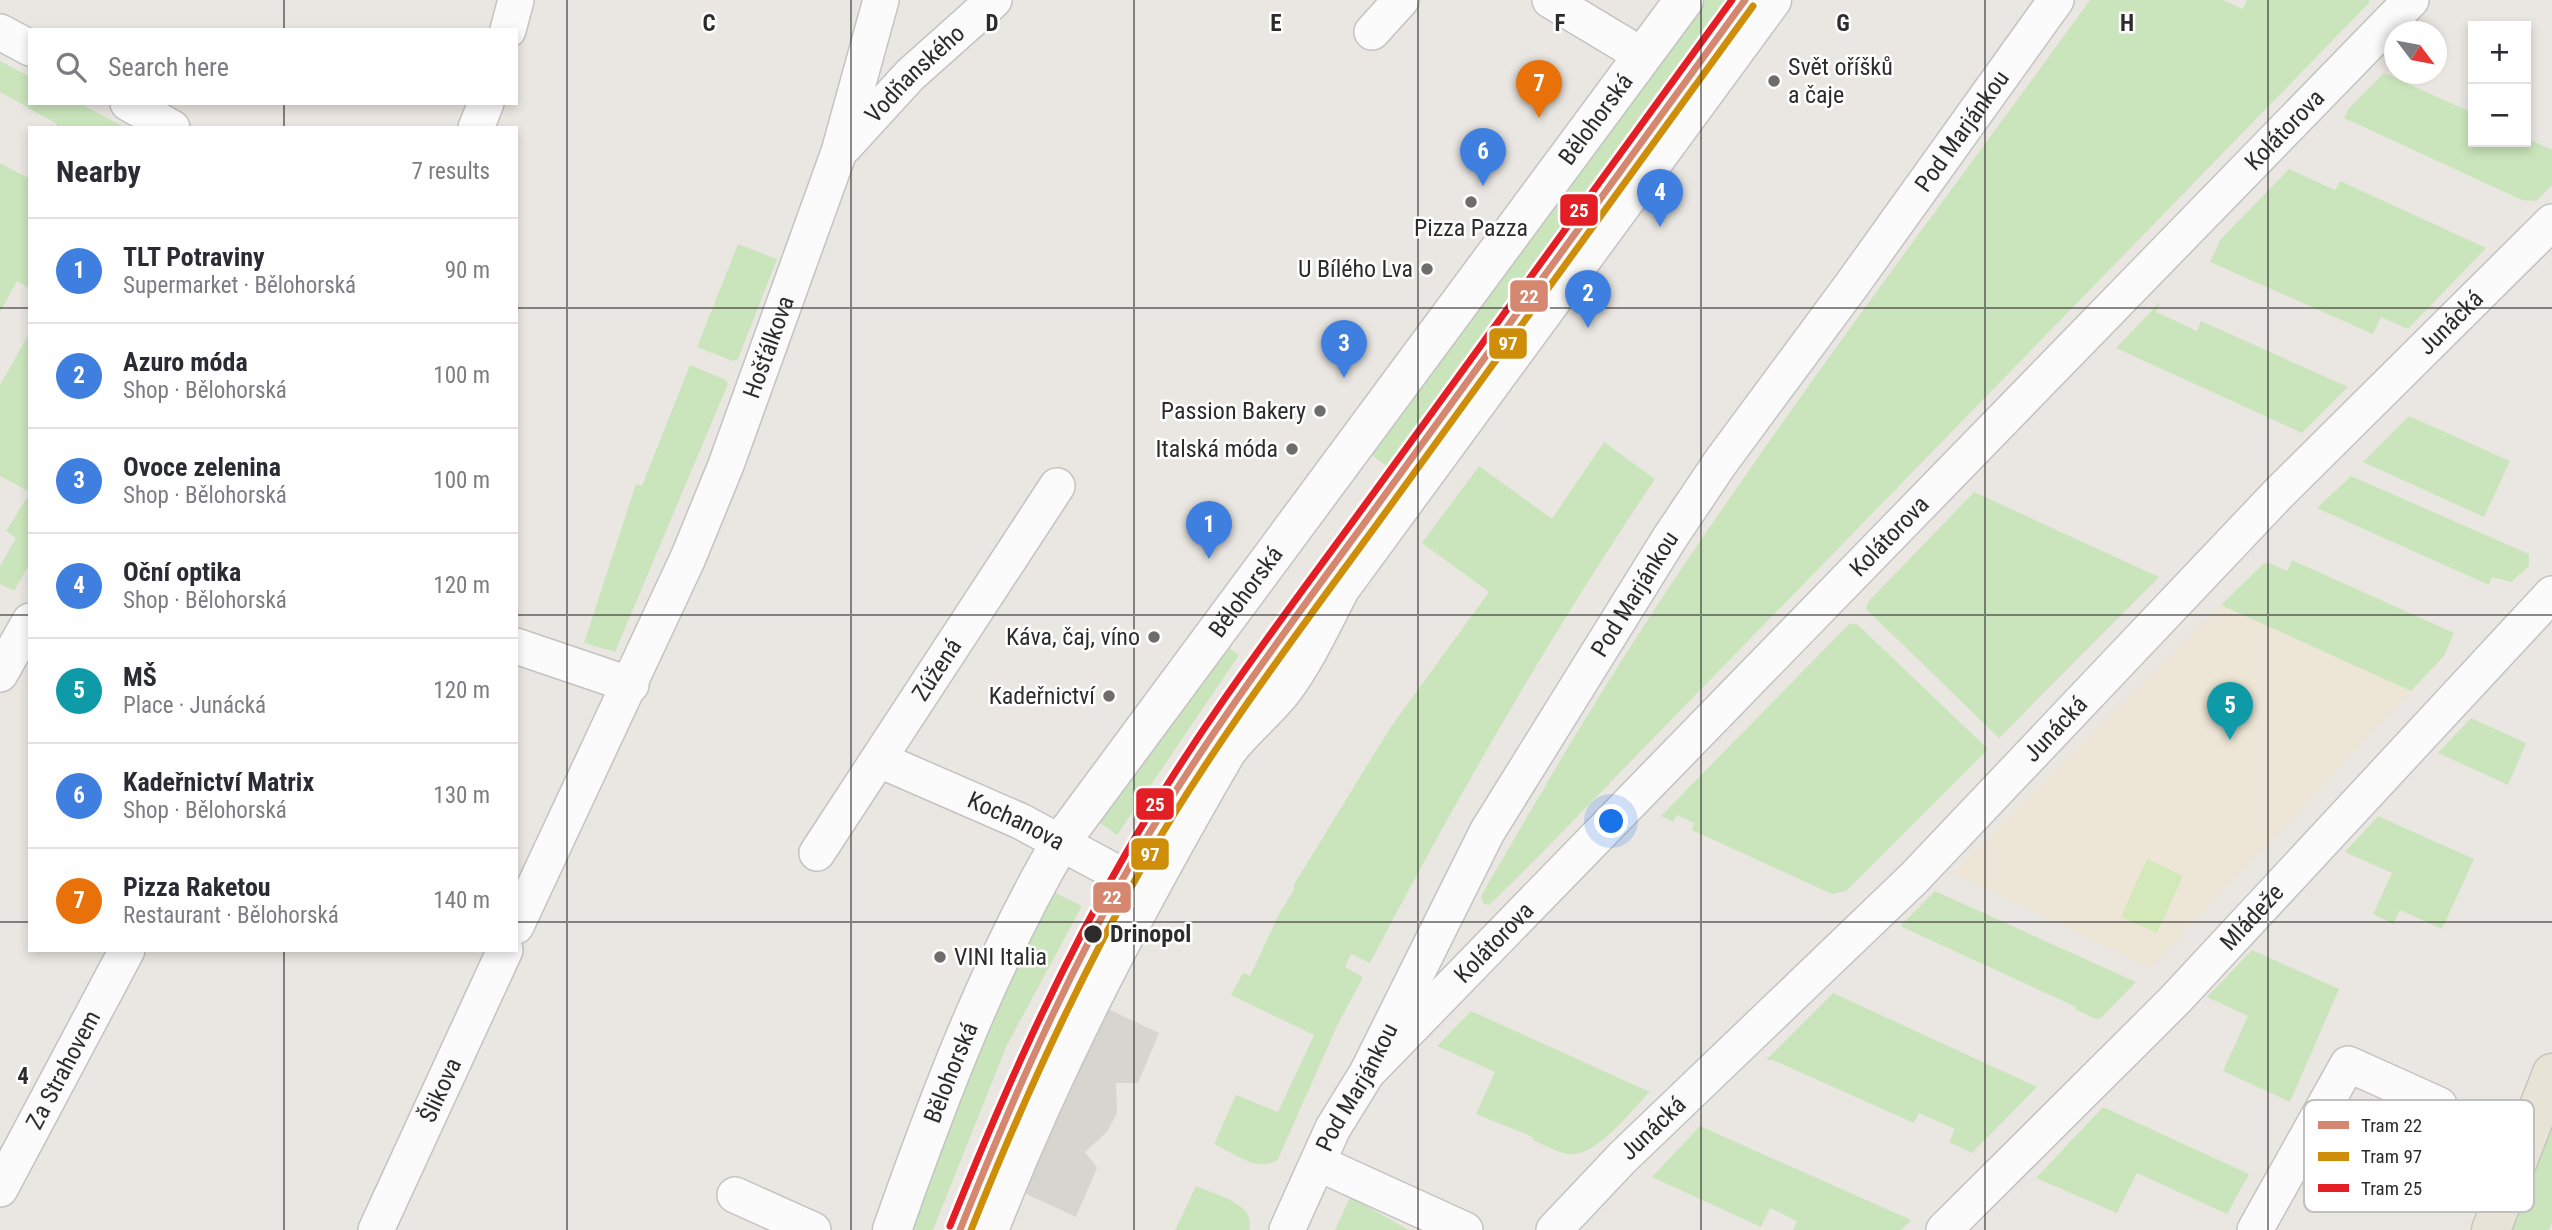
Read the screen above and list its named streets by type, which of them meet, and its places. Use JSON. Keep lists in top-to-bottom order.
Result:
{
  "streets": {
    "street": [
      "Vodňanského",
      "Bělohorská",
      "Pod Marjánkou",
      "Kolátorova",
      "Junácká",
      "Hošťálkova",
      "Zúžená",
      "Kochanova",
      "Mládeže",
      "Za Strahovem",
      "Šlikova"
    ]
  },
  "crossings": [
    ["Vodňanského", "Hošťálkova"],
    ["Bělohorská", "Kochanova"],
    ["Pod Marjánkou", "Kolátorova"],
    ["Zúžená", "Kochanova"]
  ],
  "places": [
    "Svět oříšků a čaje",
    "Pizza Pazza",
    "U Bílého Lva",
    "Passion Bakery",
    "Italská móda",
    "Káva, čaj, víno",
    "Kadeřnictví",
    "Drinopol",
    "VINI Italia"
  ],
  "lines": ["tram line 22", "tram line 25", "tram line 97"],
  "legend": ["Tram 22", "Tram 97", "Tram 25"],
  "north": "bottom right",
  "page": {
    "map_buttons": ["+", "−"],
    "search": "Search here",
    "pins": [
      "7",
      "6",
      "4",
      "2",
      "3",
      "1",
      "5"
    ],
    "heading": ["Nearby", "7 results"],
    "list": [
      {
        "mark": "1",
        "name": "TLT Potraviny",
        "note": "Supermarket · Bělohorská",
        "value": "90 m"
      },
      {
        "mark": "2",
        "name": "Azuro móda",
        "note": "Shop · Bělohorská",
        "value": "100 m"
      },
      {
        "mark": "3",
        "name": "Ovoce zelenina",
        "note": "Shop · Bělohorská",
        "value": "100 m"
      },
      {
        "mark": "4",
        "name": "Oční optika",
        "note": "Shop · Bělohorská",
        "value": "120 m"
      },
      {
        "mark": "5",
        "name": "MŠ",
        "note": "Place · Junácká",
        "value": "120 m"
      },
      {
        "mark": "6",
        "name": "Kadeřnictví Matrix",
        "note": "Shop · Bělohorská",
        "value": "130 m"
      },
      {
        "mark": "7",
        "name": "Pizza Raketou",
        "note": "Restaurant · Bělohorská",
        "value": "140 m"
      }
    ]
  },
  "grid": {
    "columns": [
      "C",
      "D",
      "E",
      "F",
      "G",
      "H"
    ],
    "rows": ["4"]
  }
}
